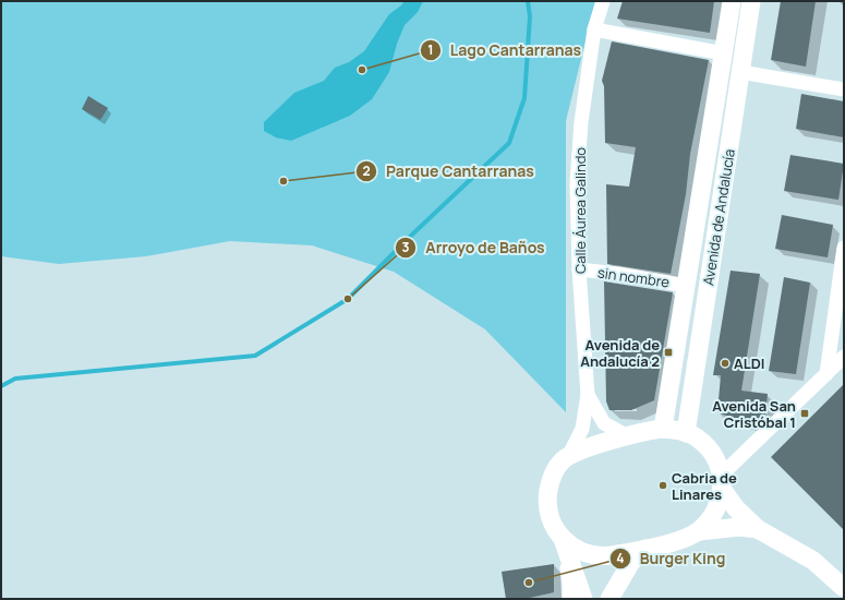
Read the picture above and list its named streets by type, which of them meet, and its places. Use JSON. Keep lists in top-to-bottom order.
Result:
{
  "streets": {
    "main road": ["Avenida de Andalucía"],
    "street": ["Calle Áurea Galindo", "sin nombre"]
  },
  "crossings": [
    ["Calle Áurea Galindo", "sin nombre"],
    ["Avenida de Andalucía", "sin nombre"]
  ],
  "places": {
    "other": [
      "Lago Cantarranas",
      "Parque Cantarranas",
      "Arroyo de Baños",
      "ALDI",
      "Cabria de Linares",
      "Burger King"
    ],
    "transit": ["Avenida de Andalucía 2", "Avenida San Cristóbal 1"]
  }
}
